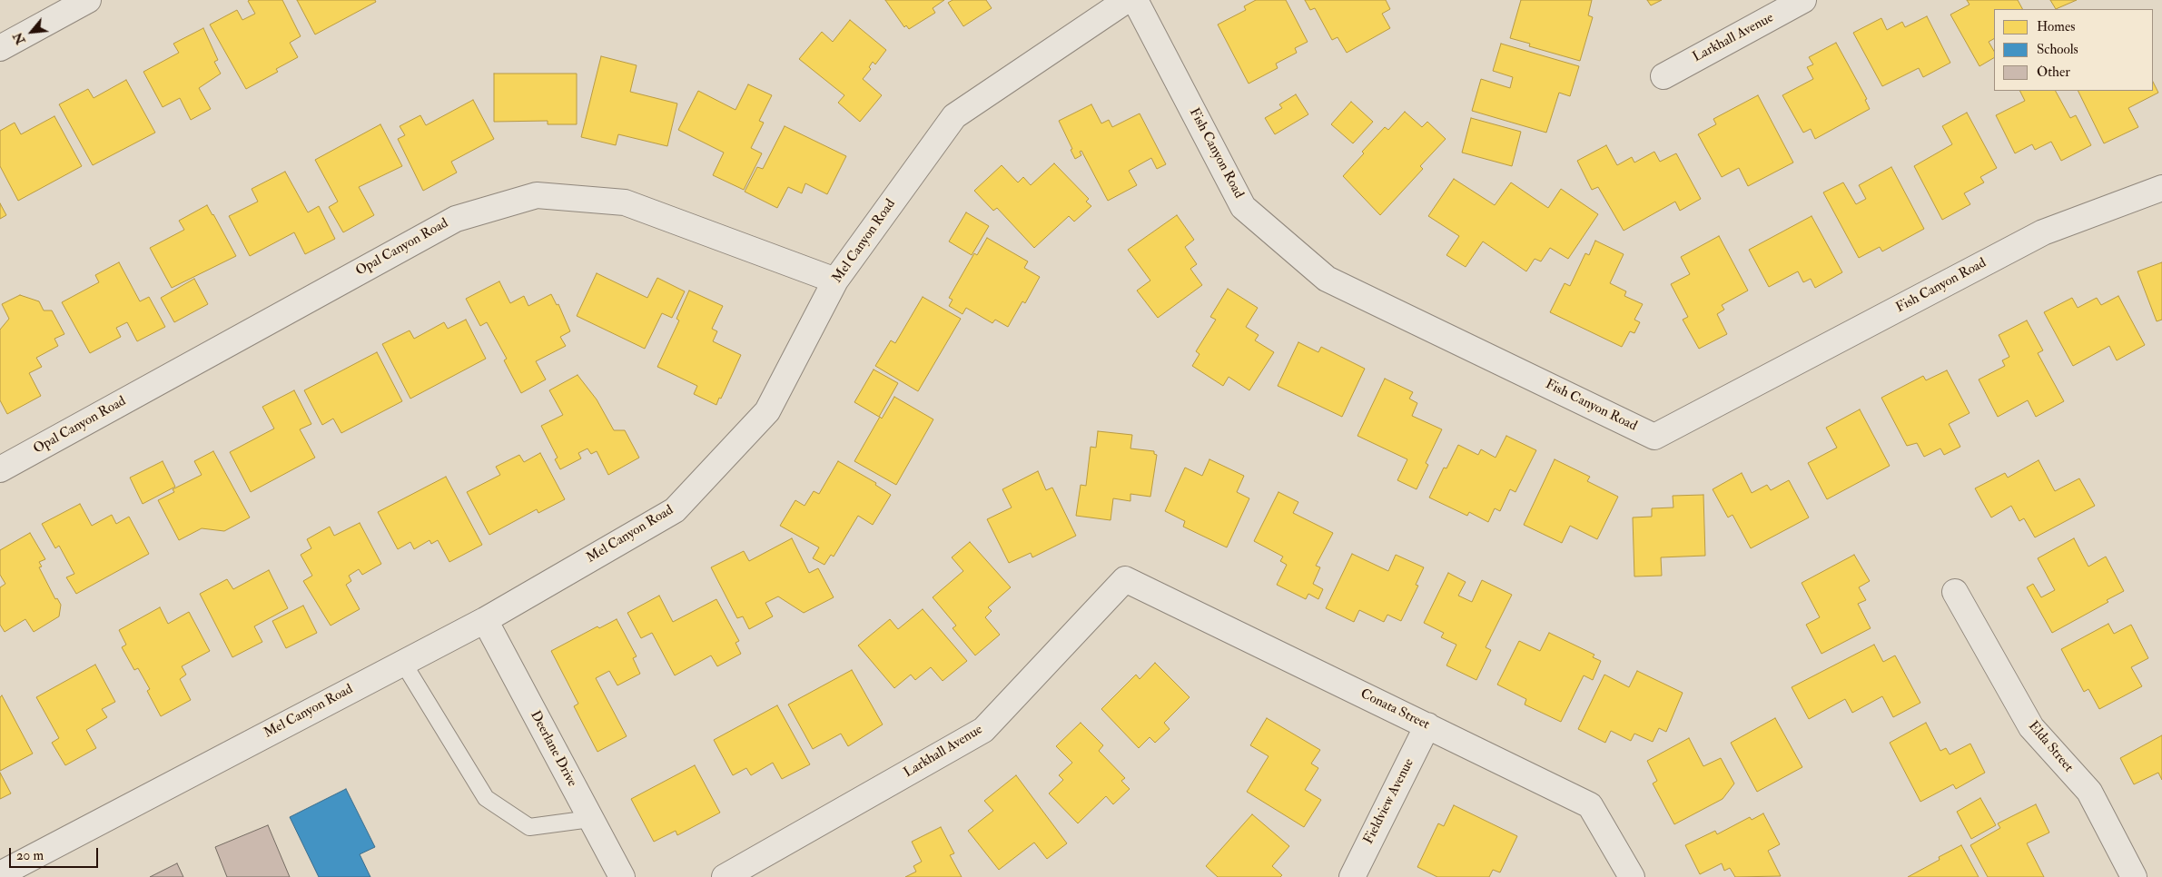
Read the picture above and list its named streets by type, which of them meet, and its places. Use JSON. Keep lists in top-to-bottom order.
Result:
{
  "streets": {
    "street": [
      "Larkhall Avenue",
      "Fish Canyon Road",
      "Mel Canyon Road",
      "Opal Canyon Road",
      "Conata Street",
      "Elda Street",
      "Deerlane Drive",
      "Fieldview Avenue"
    ]
  },
  "crossings": [
    ["Larkhall Avenue", "Conata Street"],
    ["Mel Canyon Road", "Opal Canyon Road"],
    ["Mel Canyon Road", "Deerlane Drive"],
    ["Conata Street", "Fieldview Avenue"]
  ],
  "legend": ["Homes", "Schools", "Other"],
  "scale_bar": "20 m",
  "north": "bottom left"
}
